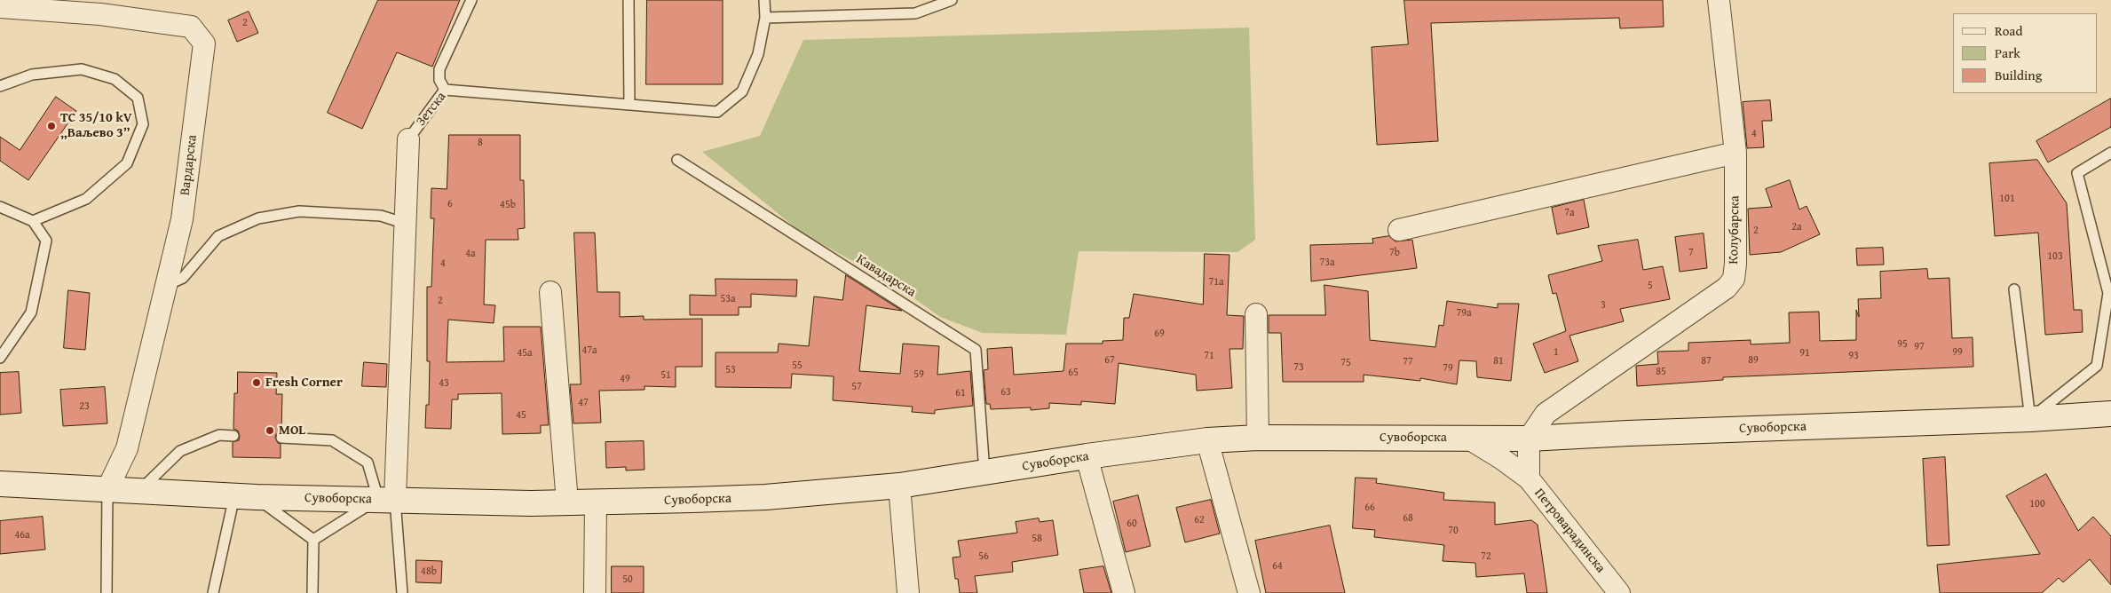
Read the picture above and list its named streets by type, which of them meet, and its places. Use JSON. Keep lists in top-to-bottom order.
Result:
{
  "streets": {
    "main road": ["Сувоборска"],
    "street": [
      "Зетска",
      "Вардарска",
      "Колубарска",
      "Петроварадинска"
    ],
    "lane": ["Кавадарска"]
  },
  "crossings": [
    ["Зетска", "Сувоборска"],
    ["Вардарска", "Сувоборска"],
    ["Колубарска", "Сувоборска"],
    ["Колубарска", "Петроварадинска"],
    ["Кавадарска", "Сувоборска"],
    ["Сувоборска", "Петроварадинска"]
  ],
  "places": ["ТС 35/10 kV „Ваљево 3”", "Fresh Corner", "MOL"],
  "house_numbers": [
    "2",
    "4",
    "8",
    "101",
    "6",
    "45b",
    "7a",
    "2a",
    "2",
    "7b",
    "7",
    "4a",
    "103",
    "73a",
    "4",
    "71a",
    "5",
    "53a",
    "2",
    "3",
    "79a",
    "69",
    "95",
    "97",
    "47a",
    "1",
    "99",
    "45a",
    "91",
    "71",
    "93",
    "67",
    "89",
    "81",
    "87",
    "77",
    "75",
    "55",
    "73",
    "79",
    "53",
    "85",
    "65",
    "59",
    "51",
    "49",
    "43",
    "57",
    "63",
    "61",
    "47",
    "23",
    "45",
    "100",
    "66",
    "68",
    "62",
    "60",
    "70",
    "46a",
    "58",
    "56",
    "72",
    "64",
    "48b",
    "50"
  ],
  "legend": ["Road", "Park", "Building"]
}
